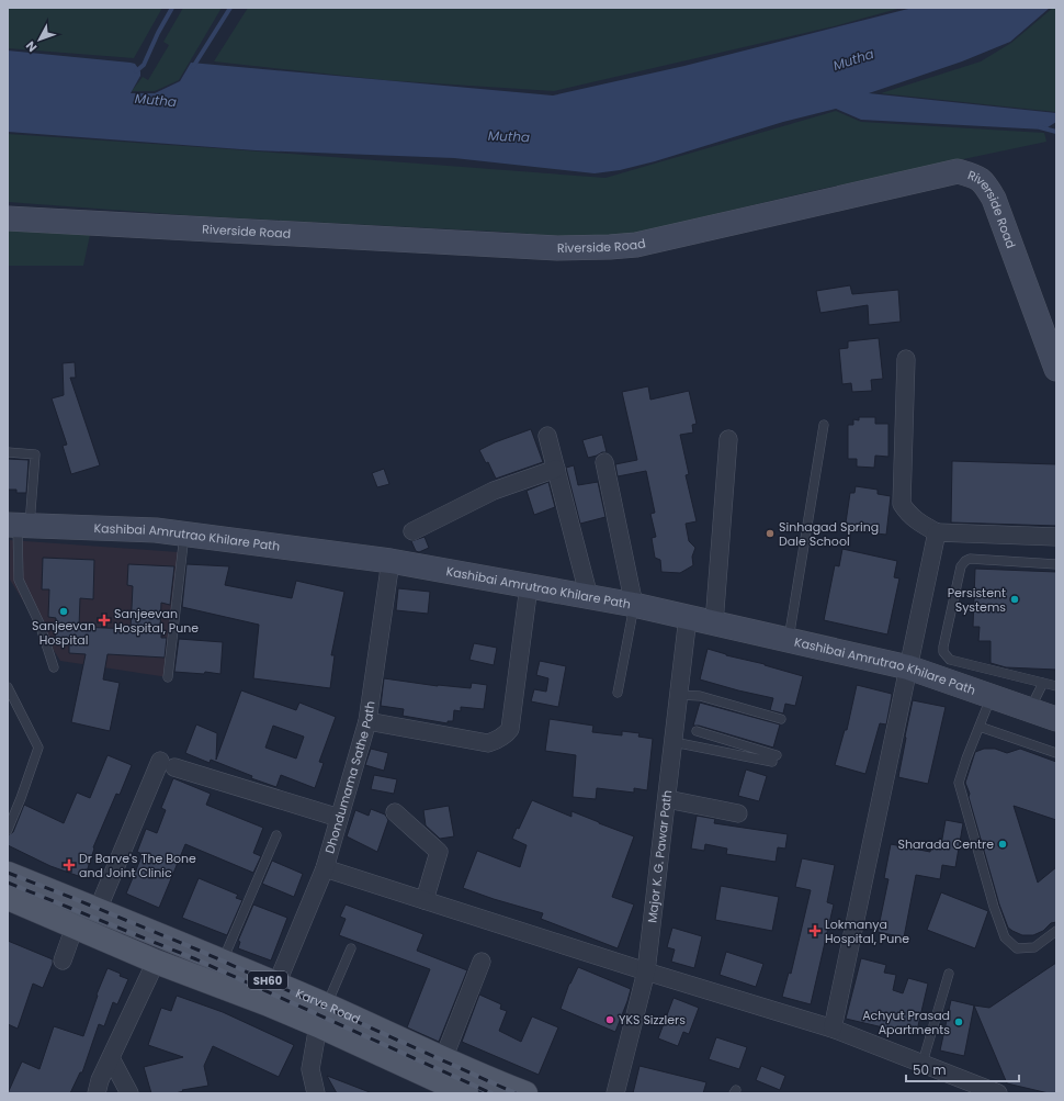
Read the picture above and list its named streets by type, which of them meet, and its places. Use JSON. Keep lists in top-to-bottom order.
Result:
{
  "streets": {
    "main road": ["SH60", "Karve Road"],
    "street": [
      "Riverside Road",
      "Kashibai Amrutrao Khilare Path",
      "Dhondumama Sathe Path",
      "Major K. G. Pawar Path"
    ]
  },
  "crossings": [
    ["Kashibai Amrutrao Khilare Path", "Dhondumama Sathe Path"],
    ["Kashibai Amrutrao Khilare Path", "Major K. G. Pawar Path"],
    ["Dhondumama Sathe Path", "Karve Road"]
  ],
  "water": ["Mutha"],
  "places": {
    "other": [
      "Sinhagad Spring Dale School",
      "Persistent Systems",
      "Sanjeevan Hospital",
      "Sharada Centre",
      "YKS Sizzlers",
      "Achyut Prasad Apartments"
    ],
    "health": ["Sanjeevan Hospital, Pune", "Dr Barve's The Bone and Joint Clinic", "Lokmanya Hospital, Pune"]
  },
  "scale_bar": "50 m",
  "north": "bottom left"
}
